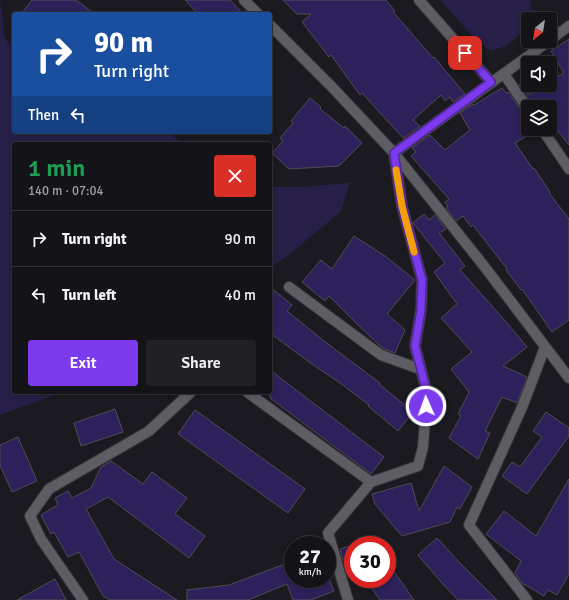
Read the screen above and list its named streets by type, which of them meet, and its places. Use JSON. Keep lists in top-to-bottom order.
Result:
{
  "north": "bottom left",
  "page": {
    "turn": ["90 m", "Turn right"],
    "then": "Then",
    "heading": ["1 min", "140 m · 07:04"],
    "list": [
      {
        "name": "Turn right",
        "value": "90 m"
      },
      {
        "name": "Turn left",
        "value": "40 m"
      }
    ],
    "buttons": ["Exit", "Share"],
    "speed": "27 km/h",
    "limit": "30"
  }
}
